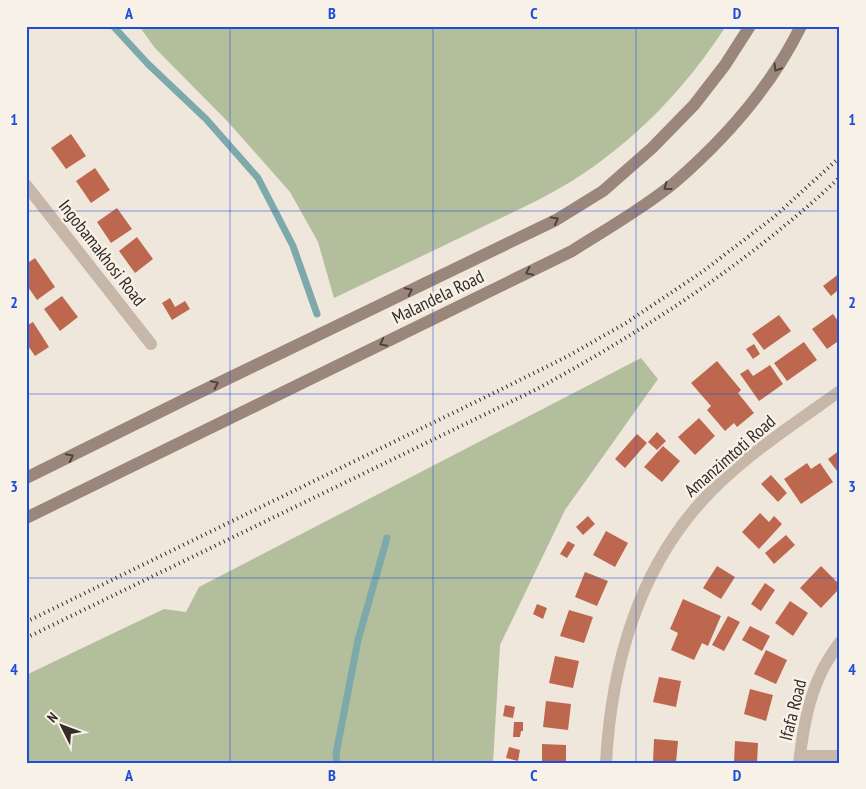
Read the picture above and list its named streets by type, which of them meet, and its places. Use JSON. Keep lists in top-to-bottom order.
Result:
{
  "streets": {
    "main road": ["Malandela Road"],
    "street": ["Ingobamakhosi Road", "Amanzimtoti Road", "Ifafa Road"]
  },
  "north": "top left",
  "grid": {
    "columns": [
      "A",
      "B",
      "C",
      "D"
    ],
    "rows": [
      "1",
      "2",
      "3",
      "4"
    ]
  }
}
